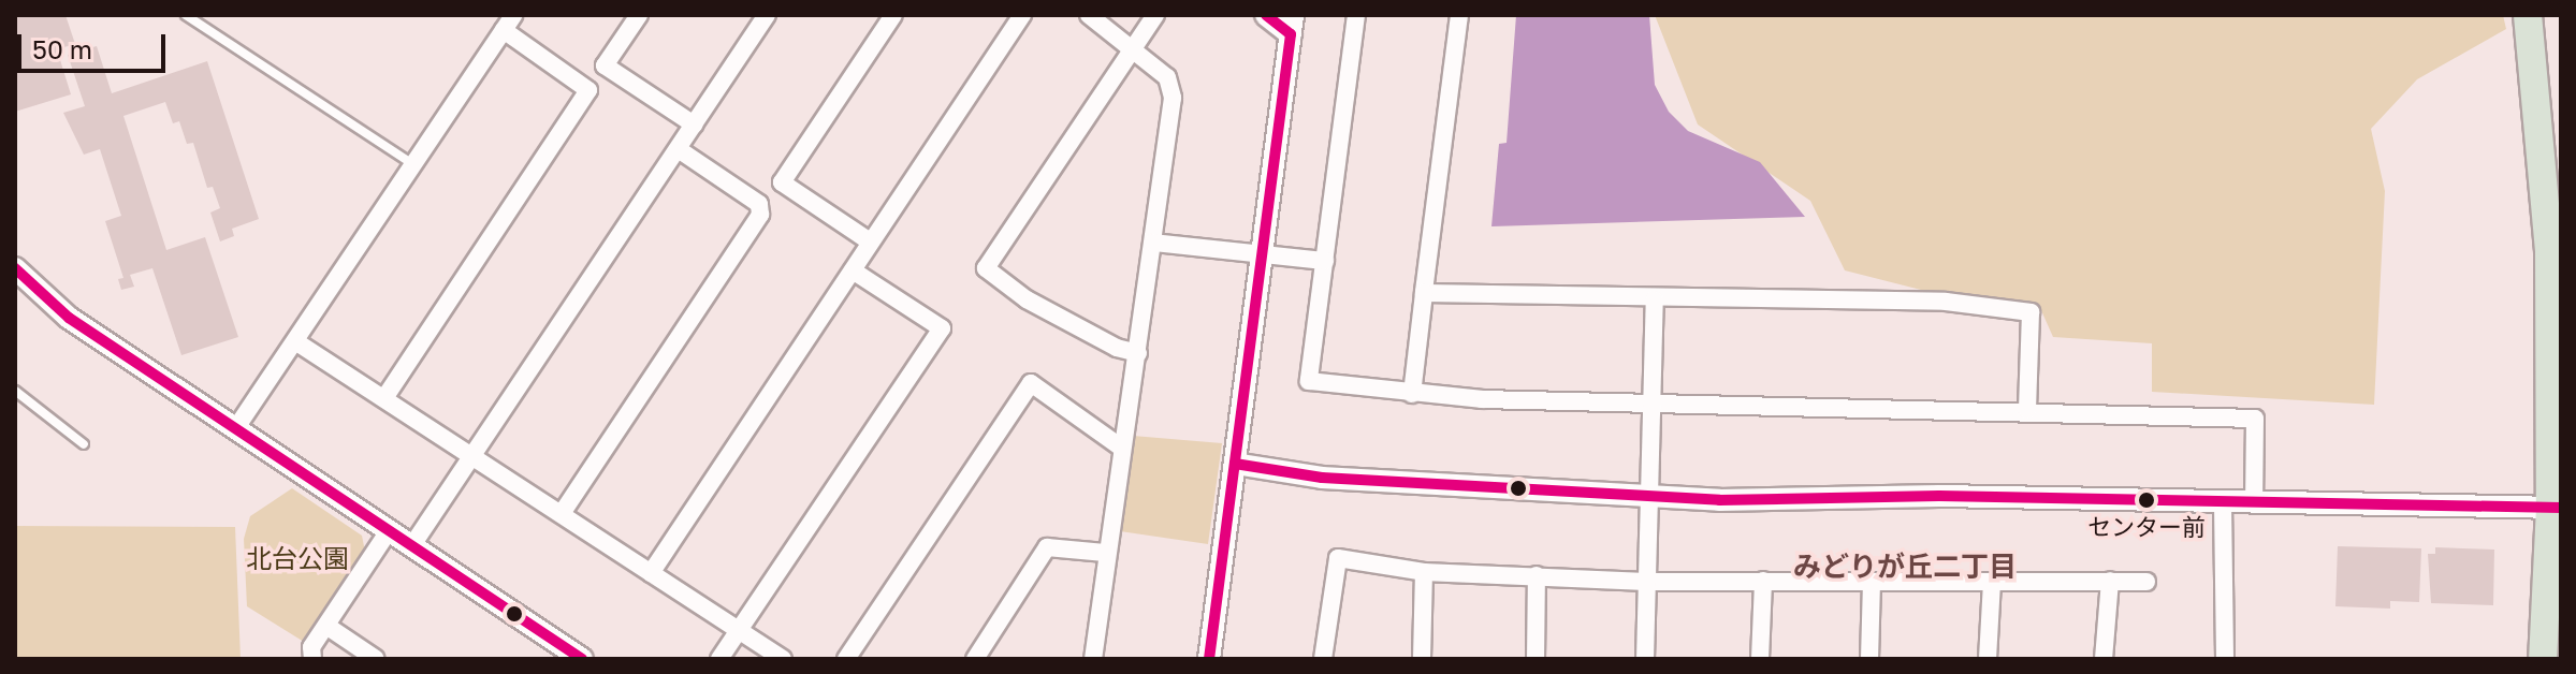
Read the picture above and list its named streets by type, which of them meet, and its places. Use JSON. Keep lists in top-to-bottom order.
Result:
{
  "districts": ["みどりが丘二丁目"],
  "parks": ["北台公園"],
  "places": ["センター前"],
  "scale_bar": "50 m"
}
